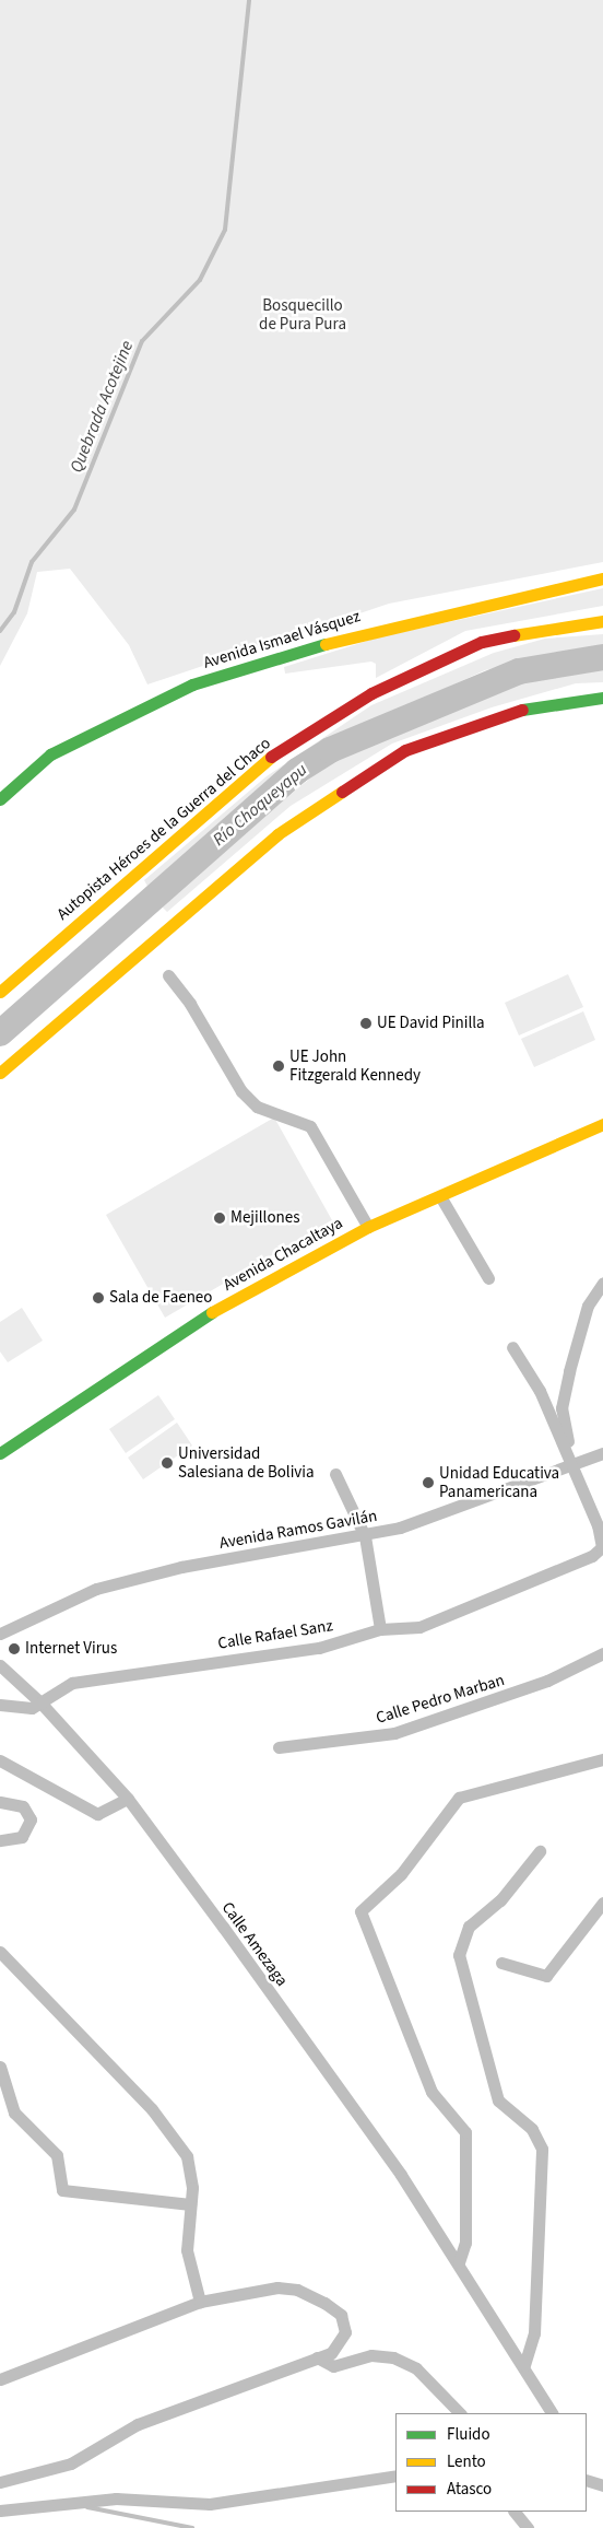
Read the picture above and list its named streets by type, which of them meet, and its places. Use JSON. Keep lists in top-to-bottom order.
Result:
{
  "streets": {
    "main road": ["Avenida Ismael Vásquez", "Autopista Héroes de la Guerra del Chaco", "Avenida Chacaltaya"],
    "street": [
      "Avenida Ramos Gavilán",
      "Calle Rafael Sanz",
      "Calle Pedro Marban",
      "Calle Amezaga"
    ]
  },
  "crossings": [
    ["Calle Rafael Sanz", "Calle Amezaga"]
  ],
  "water": ["Quebrada Acotejine", "Río Choqueyapu"],
  "parks": ["Bosquecillo de Pura Pura"],
  "places": [
    "UE David Pinilla",
    "UE John Fitzgerald Kennedy",
    "Mejillones",
    "Sala de Faeneo",
    "Universidad Salesiana de Bolivia",
    "Unidad Educativa Panamericana",
    "Internet Virus"
  ],
  "legend": ["Fluido", "Lento", "Atasco"]
}
